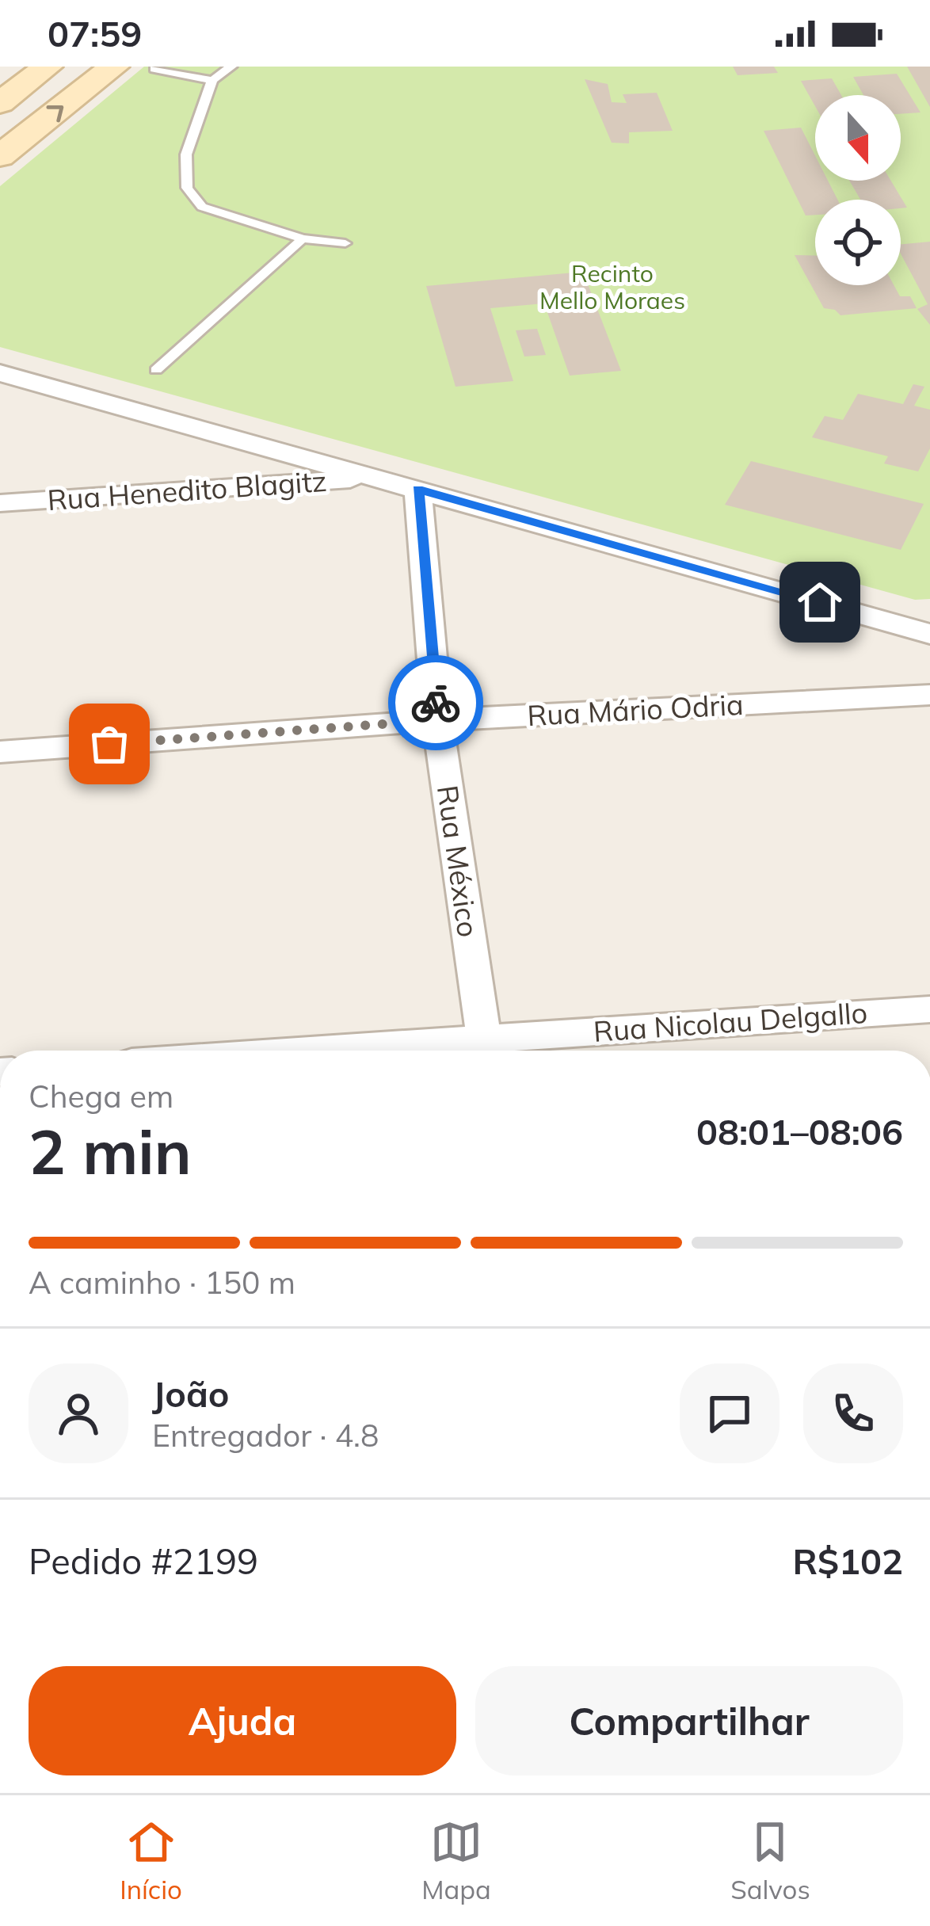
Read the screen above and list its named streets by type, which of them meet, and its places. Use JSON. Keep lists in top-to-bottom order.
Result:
{
  "streets": {
    "street": [
      "Rua Henedito Blagitz",
      "Rua Mário Odria",
      "Rua México",
      "Rua Nicolau Delgallo"
    ]
  },
  "crossings": [
    ["Rua Mário Odria", "Rua México"],
    ["Rua México", "Rua Nicolau Delgallo"]
  ],
  "parks": ["Recinto Mello Moraes"],
  "north": "bottom",
  "page": {
    "status": "07:59",
    "heading": ["2 min", "Chega em", "08:01–08:06"],
    "panel": [
      "João",
      "Entregador · 4.8",
      "Pedido #2199",
      "R$102"
    ],
    "bar": "A caminho · 150 m",
    "buttons": ["Ajuda", "Compartilhar"],
    "tabs": ["Início", "Mapa", "Salvos"]
  }
}
